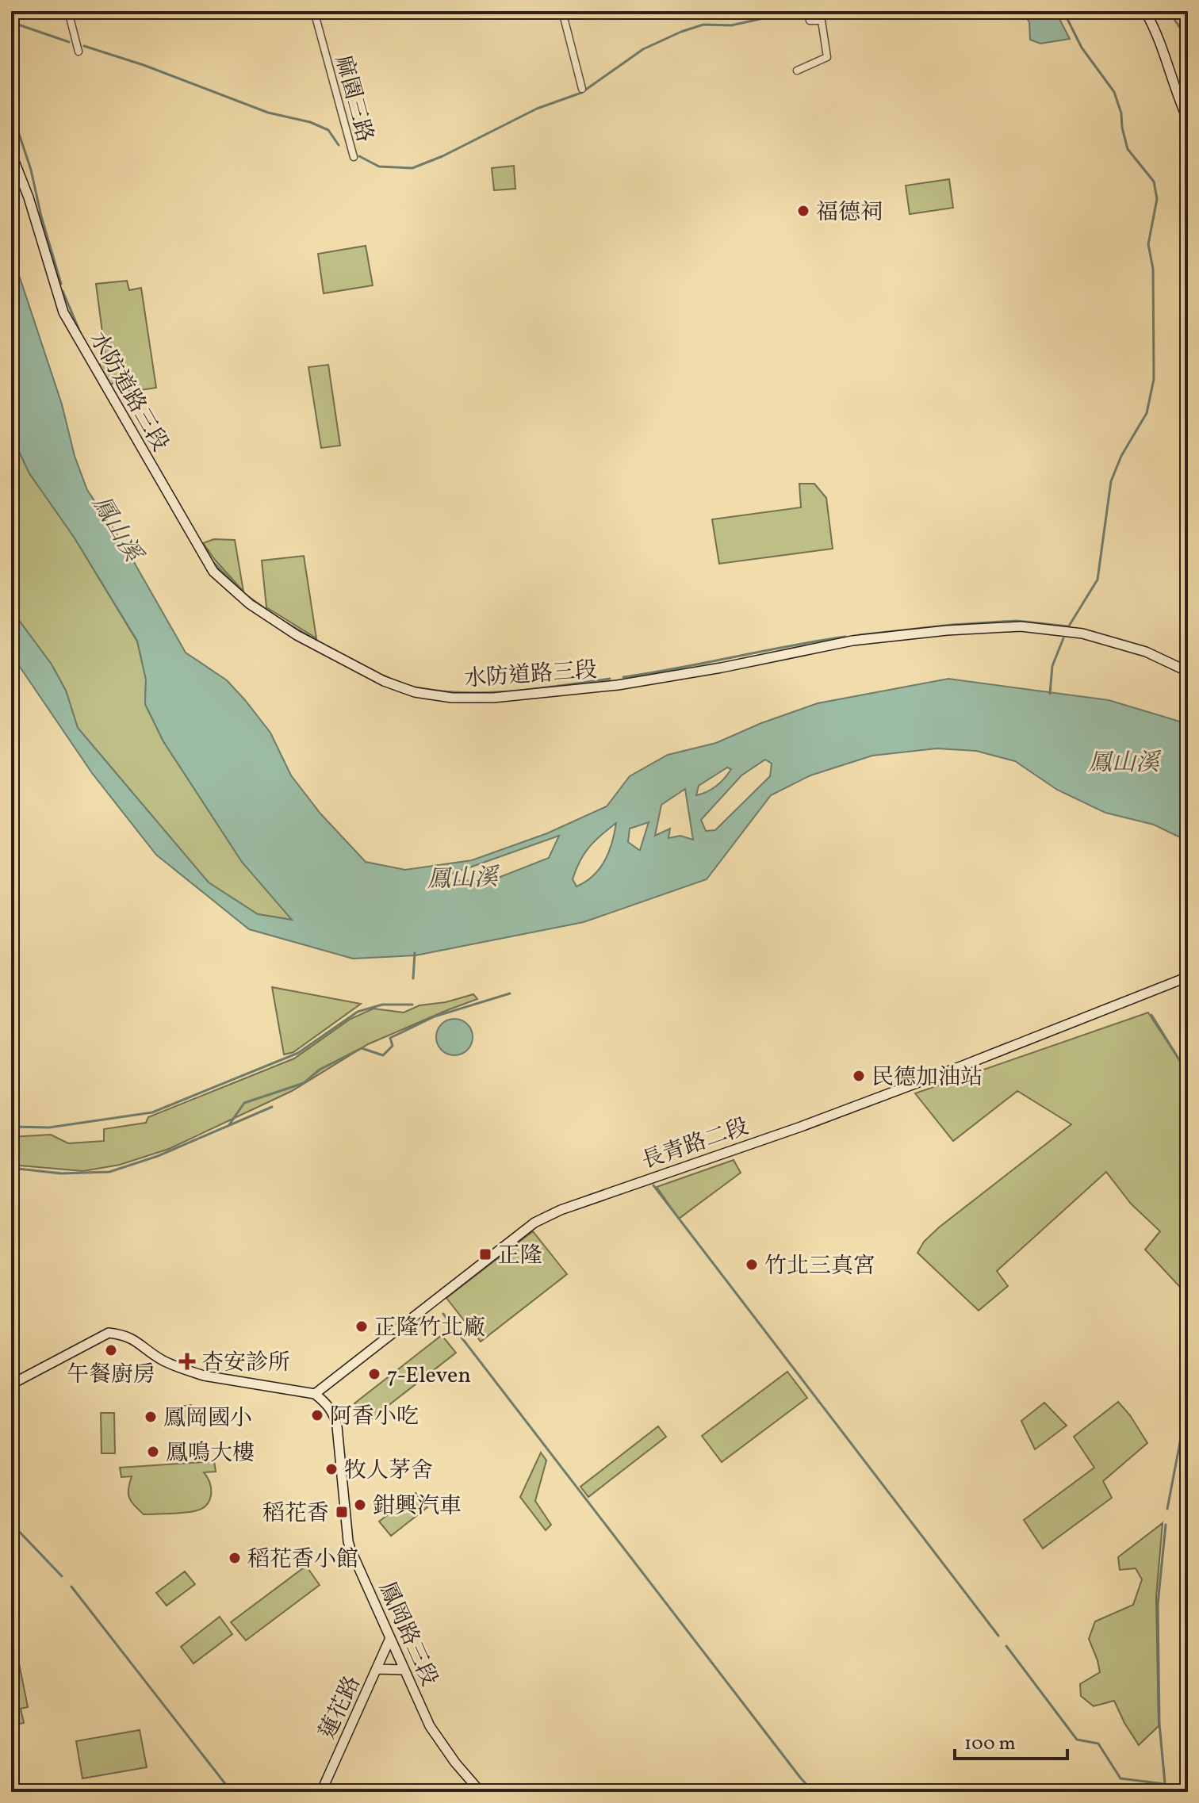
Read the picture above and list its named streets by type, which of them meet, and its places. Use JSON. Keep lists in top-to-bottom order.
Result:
{
  "streets": {
    "street": [
      "麻園三路",
      "水防道路三段",
      "長青路二段",
      "鳳岡路三段",
      "蓮花路"
    ]
  },
  "crossings": [
    ["長青路二段", "鳳岡路三段"],
    ["鳳岡路三段", "蓮花路"]
  ],
  "water": ["鳳山溪"],
  "places": {
    "other": [
      "福德祠",
      "民德加油站",
      "竹北三真宮",
      "正隆竹北廠",
      "午餐廚房",
      "7-Eleven",
      "阿香小吃",
      "鳳岡國小",
      "鳳鳴大樓",
      "牧人茅舍",
      "鉗興汽車",
      "稻花香小館"
    ],
    "transit": ["正隆", "稻花香"],
    "health": ["杏安診所"]
  },
  "scale_bar": "100 m"
}
